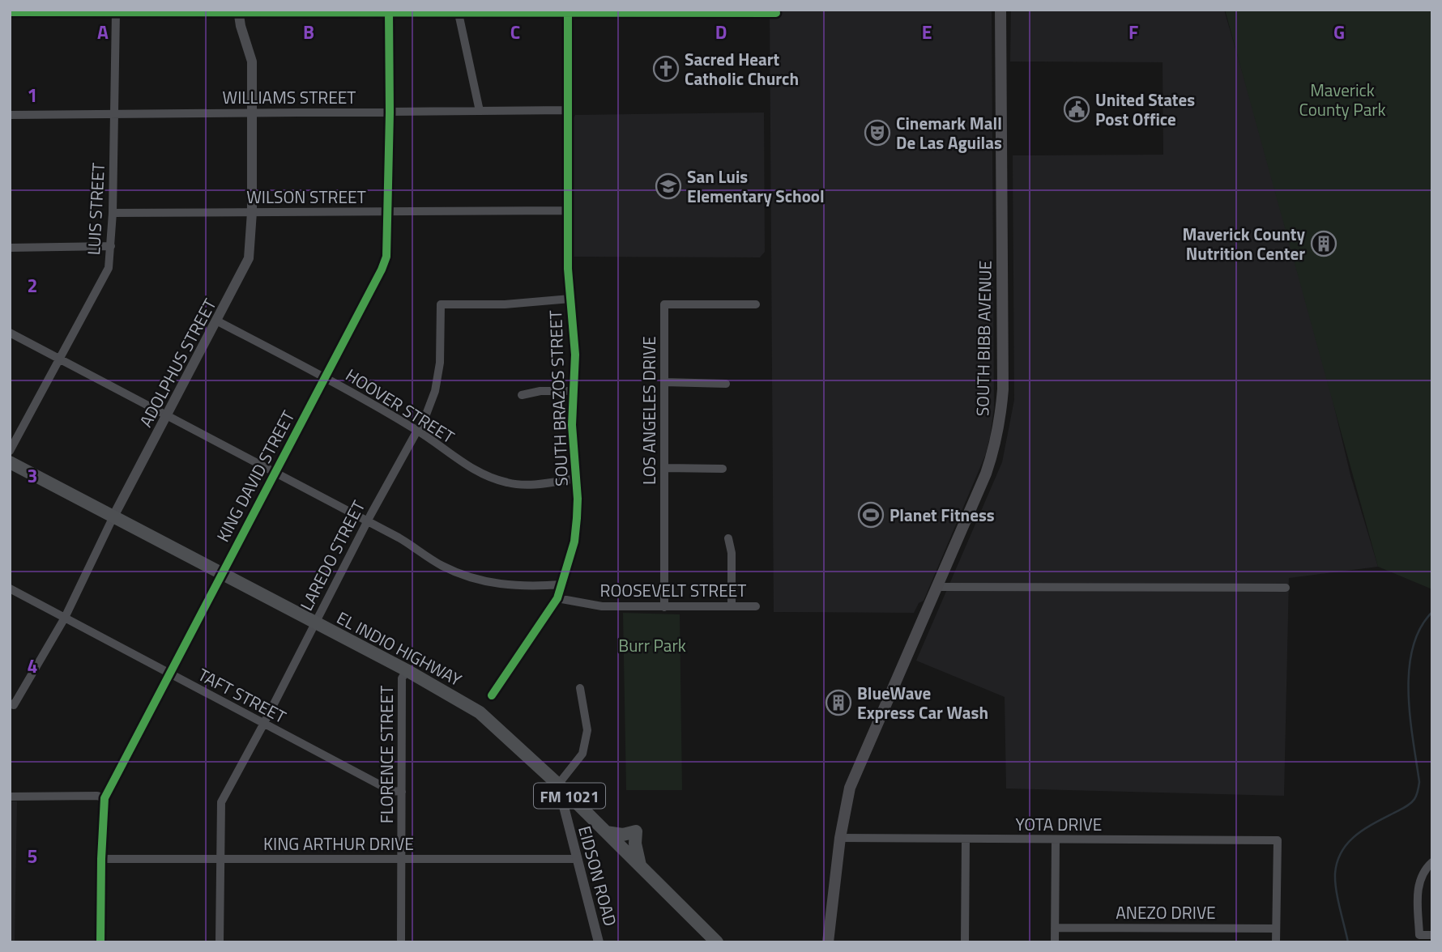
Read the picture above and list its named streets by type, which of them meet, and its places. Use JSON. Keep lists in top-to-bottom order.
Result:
{
  "streets": {
    "main road": ["SOUTH BIBB AVENUE", "EL INDIO HIGHWAY", "FM 1021"],
    "street": [
      "WILLIAMS STREET",
      "WILSON STREET",
      "LUIS STREET",
      "ADOLPHUS STREET",
      "SOUTH BRAZOS STREET",
      "HOOVER STREET",
      "LOS ANGELES DRIVE",
      "KING DAVID STREET",
      "LAREDO STREET",
      "ROOSEVELT STREET",
      "TAFT STREET",
      "FLORENCE STREET",
      "YOTA DRIVE",
      "KING ARTHUR DRIVE",
      "EIDSON ROAD",
      "ANEZO DRIVE"
    ]
  },
  "crossings": [
    ["WILLIAMS STREET", "LUIS STREET"],
    ["WILLIAMS STREET", "ADOLPHUS STREET"],
    ["WILLIAMS STREET", "SOUTH BRAZOS STREET"],
    ["WILLIAMS STREET", "KING DAVID STREET"],
    ["WILSON STREET", "LUIS STREET"],
    ["WILSON STREET", "ADOLPHUS STREET"],
    ["WILSON STREET", "SOUTH BRAZOS STREET"],
    ["WILSON STREET", "KING DAVID STREET"],
    ["SOUTH BIBB AVENUE", "YOTA DRIVE"],
    ["ADOLPHUS STREET", "HOOVER STREET"],
    ["ADOLPHUS STREET", "EL INDIO HIGHWAY"],
    ["ADOLPHUS STREET", "TAFT STREET"],
    ["SOUTH BRAZOS STREET", "HOOVER STREET"],
    ["SOUTH BRAZOS STREET", "LAREDO STREET"],
    ["SOUTH BRAZOS STREET", "ROOSEVELT STREET"],
    ["HOOVER STREET", "KING DAVID STREET"],
    ["HOOVER STREET", "LAREDO STREET"],
    ["LOS ANGELES DRIVE", "ROOSEVELT STREET"],
    ["KING DAVID STREET", "EL INDIO HIGHWAY"],
    ["KING DAVID STREET", "TAFT STREET"],
    ["KING DAVID STREET", "KING ARTHUR DRIVE"],
    ["LAREDO STREET", "EL INDIO HIGHWAY"],
    ["LAREDO STREET", "TAFT STREET"],
    ["LAREDO STREET", "KING ARTHUR DRIVE"],
    ["EL INDIO HIGHWAY", "FLORENCE STREET"],
    ["EL INDIO HIGHWAY", "EIDSON ROAD"],
    ["TAFT STREET", "FLORENCE STREET"],
    ["FLORENCE STREET", "KING ARTHUR DRIVE"],
    ["YOTA DRIVE", "ANEZO DRIVE"],
    ["KING ARTHUR DRIVE", "EIDSON ROAD"]
  ],
  "parks": ["Maverick County Park", "Burr Park"],
  "places": {
    "church": ["Sacred Heart Catholic Church"],
    "public building": ["United States Post Office"],
    "theatre": ["Cinemark Mall De Las Aguilas"],
    "school or university": ["San Luis Elementary School"],
    "building": ["Maverick County Nutrition Center", "BlueWave Express Car Wash"],
    "sports": ["Planet Fitness"]
  },
  "grid": {
    "columns": [
      "A",
      "B",
      "C",
      "D",
      "E",
      "F",
      "G"
    ],
    "rows": [
      "1",
      "2",
      "3",
      "4",
      "5"
    ]
  }
}
